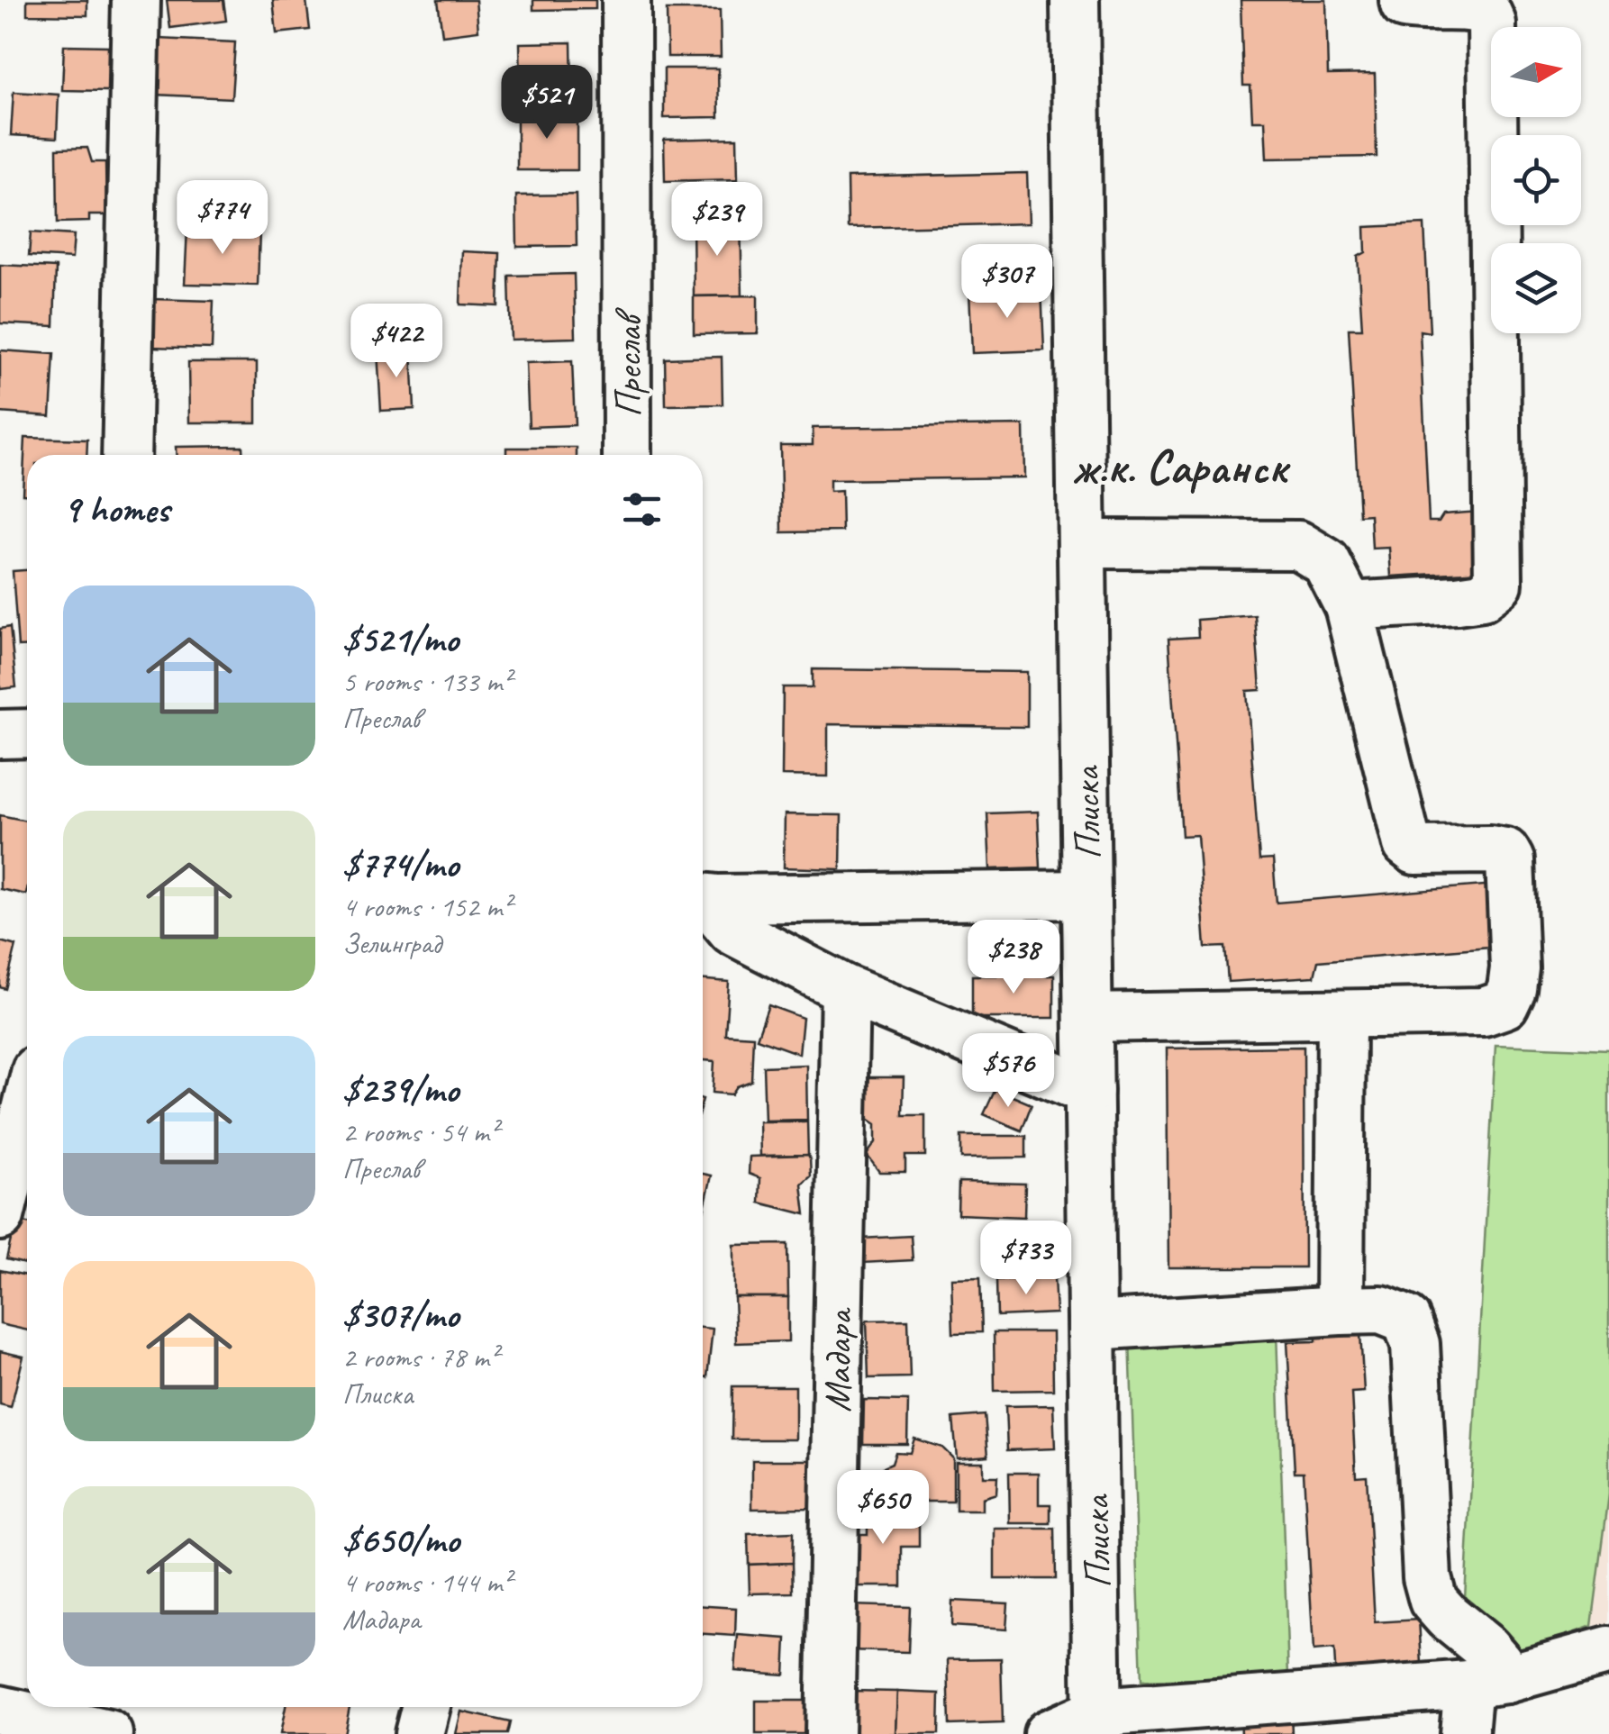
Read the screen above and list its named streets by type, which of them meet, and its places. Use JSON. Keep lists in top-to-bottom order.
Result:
{
  "streets": {
    "street": ["Преслав", "Плиска", "Мадара"]
  },
  "districts": ["ж.к. Саранск"],
  "north": "right",
  "page": {
    "price": [
      "$521",
      "$774",
      "$239",
      "$307",
      "$422",
      "$238",
      "$576",
      "$733",
      "$650"
    ],
    "heading": "9 homes",
    "list": [
      {
        "name": "$521/mo",
        "note": "5 rooms · 133 m² · Преслав"
      },
      {
        "name": "$774/mo",
        "note": "4 rooms · 152 m² · Зелинград"
      },
      {
        "name": "$239/mo",
        "note": "2 rooms · 54 m² · Преслав"
      },
      {
        "name": "$307/mo",
        "note": "2 rooms · 78 m² · Плиска"
      },
      {
        "name": "$650/mo",
        "note": "4 rooms · 144 m² · Мадара"
      }
    ]
  }
}
